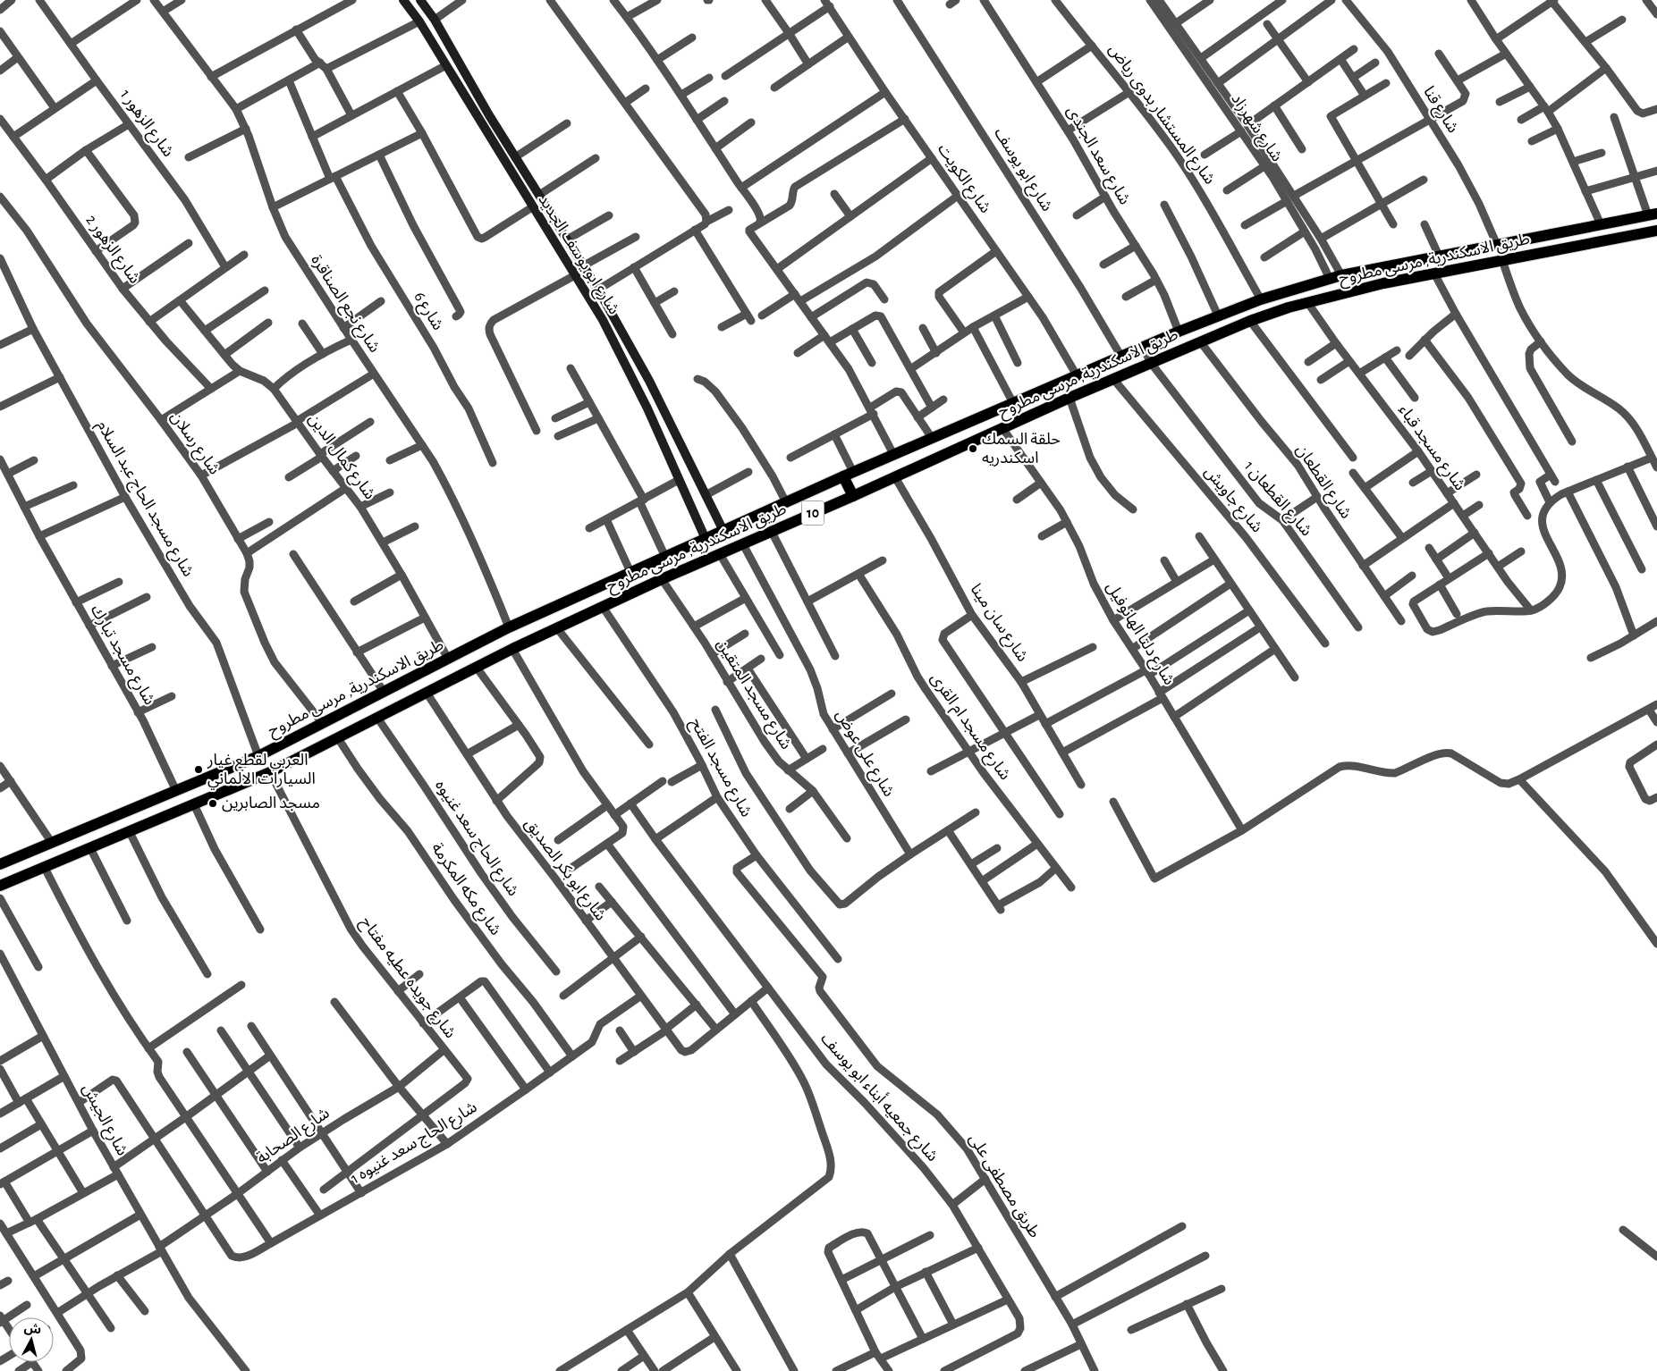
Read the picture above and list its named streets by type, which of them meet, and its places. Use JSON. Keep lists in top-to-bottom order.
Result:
{
  "streets": {
    "main road": ["طريق الاسكندرية, مرسى مطروح", "10"],
    "street": [
      "شارع قنا",
      "شارع المستشار بدوى رياض",
      "شارع الزهور 1",
      "شارع شهرزاد",
      "شارع سعد الجندى",
      "شارع ابو يوسف",
      "شارع الكويت",
      "شارع الزهور 2",
      "شارع ابو يوسف الجديد",
      "شارع نجع الصناقرة",
      "شارع 6",
      "شارع رسلان",
      "شارع مسجد قباء",
      "شارع كمال الدين",
      "شارع القطعان",
      "شارع مسجد الحاج عبد السلام",
      "شارع القطعان 1",
      "شارع جاويش",
      "شارع سان مينا",
      "شارع دلتا الهانوفيل",
      "شارع مسجد تبارك",
      "شارع مسجد المتقين",
      "شارع مسجد ام القرى",
      "شارع على عوض",
      "شارع مسجد الفتح",
      "شارع الحاج سعد غنيوه",
      "شارع ابو بكر الصديق",
      "شارع مكه المكرمة",
      "شارع جويده عطيه مفتاح",
      "شارع جمعيه أبناء ابو يوسف",
      "شارع الجيش",
      "شارع الصحابة",
      "شارع الحاج سعد غنيوه 1",
      "طريق مصطفى على"
    ]
  },
  "crossings": [
    ["شارع قنا", "طريق الاسكندرية, مرسى مطروح"],
    ["شارع المستشار بدوى رياض", "طريق الاسكندرية, مرسى مطروح"],
    ["شارع شهرزاد", "طريق الاسكندرية, مرسى مطروح"],
    ["شارع سعد الجندى", "طريق الاسكندرية, مرسى مطروح"],
    ["شارع ابو يوسف", "طريق الاسكندرية, مرسى مطروح"],
    ["شارع الكويت", "طريق الاسكندرية, مرسى مطروح"],
    ["شارع ابو يوسف الجديد", "طريق الاسكندرية, مرسى مطروح"],
    ["طريق الاسكندرية, مرسى مطروح", "شارع نجع الصناقرة"],
    ["طريق الاسكندرية, مرسى مطروح", "شارع مسجد قباء"],
    ["طريق الاسكندرية, مرسى مطروح", "شارع كمال الدين"],
    ["طريق الاسكندرية, مرسى مطروح", "شارع القطعان"],
    ["طريق الاسكندرية, مرسى مطروح", "شارع مسجد الحاج عبد السلام"],
    ["طريق الاسكندرية, مرسى مطروح", "شارع القطعان 1"],
    ["طريق الاسكندرية, مرسى مطروح", "شارع جاويش"],
    ["طريق الاسكندرية, مرسى مطروح", "شارع سان مينا"],
    ["طريق الاسكندرية, مرسى مطروح", "شارع دلتا الهانوفيل"],
    ["طريق الاسكندرية, مرسى مطروح", "شارع مسجد تبارك"],
    ["طريق الاسكندرية, مرسى مطروح", "شارع مسجد المتقين"],
    ["طريق الاسكندرية, مرسى مطروح", "شارع على عوض"],
    ["طريق الاسكندرية, مرسى مطروح", "شارع مسجد الفتح"],
    ["طريق الاسكندرية, مرسى مطروح", "شارع الحاج سعد غنيوه"],
    ["طريق الاسكندرية, مرسى مطروح", "شارع ابو بكر الصديق"],
    ["طريق الاسكندرية, مرسى مطروح", "شارع مكه المكرمة"],
    ["طريق الاسكندرية, مرسى مطروح", "شارع جويده عطيه مفتاح"],
    ["شارع مسجد الفتح", "طريق مصطفى على"],
    ["شارع ابو بكر الصديق", "شارع الحاج سعد غنيوه 1"],
    ["شارع مكه المكرمة", "شارع الحاج سعد غنيوه 1"],
    ["شارع جويده عطيه مفتاح", "شارع الصحابة"],
    ["شارع الجيش", "شارع الصحابة"],
    ["شارع الصحابة", "شارع الحاج سعد غنيوه 1"]
  ],
  "places": ["حلقة السمك اسكندريه", "العربي لقطع غيار السيارات الالماني", "مسجد الصابرين"],
  "north": "top"
}
